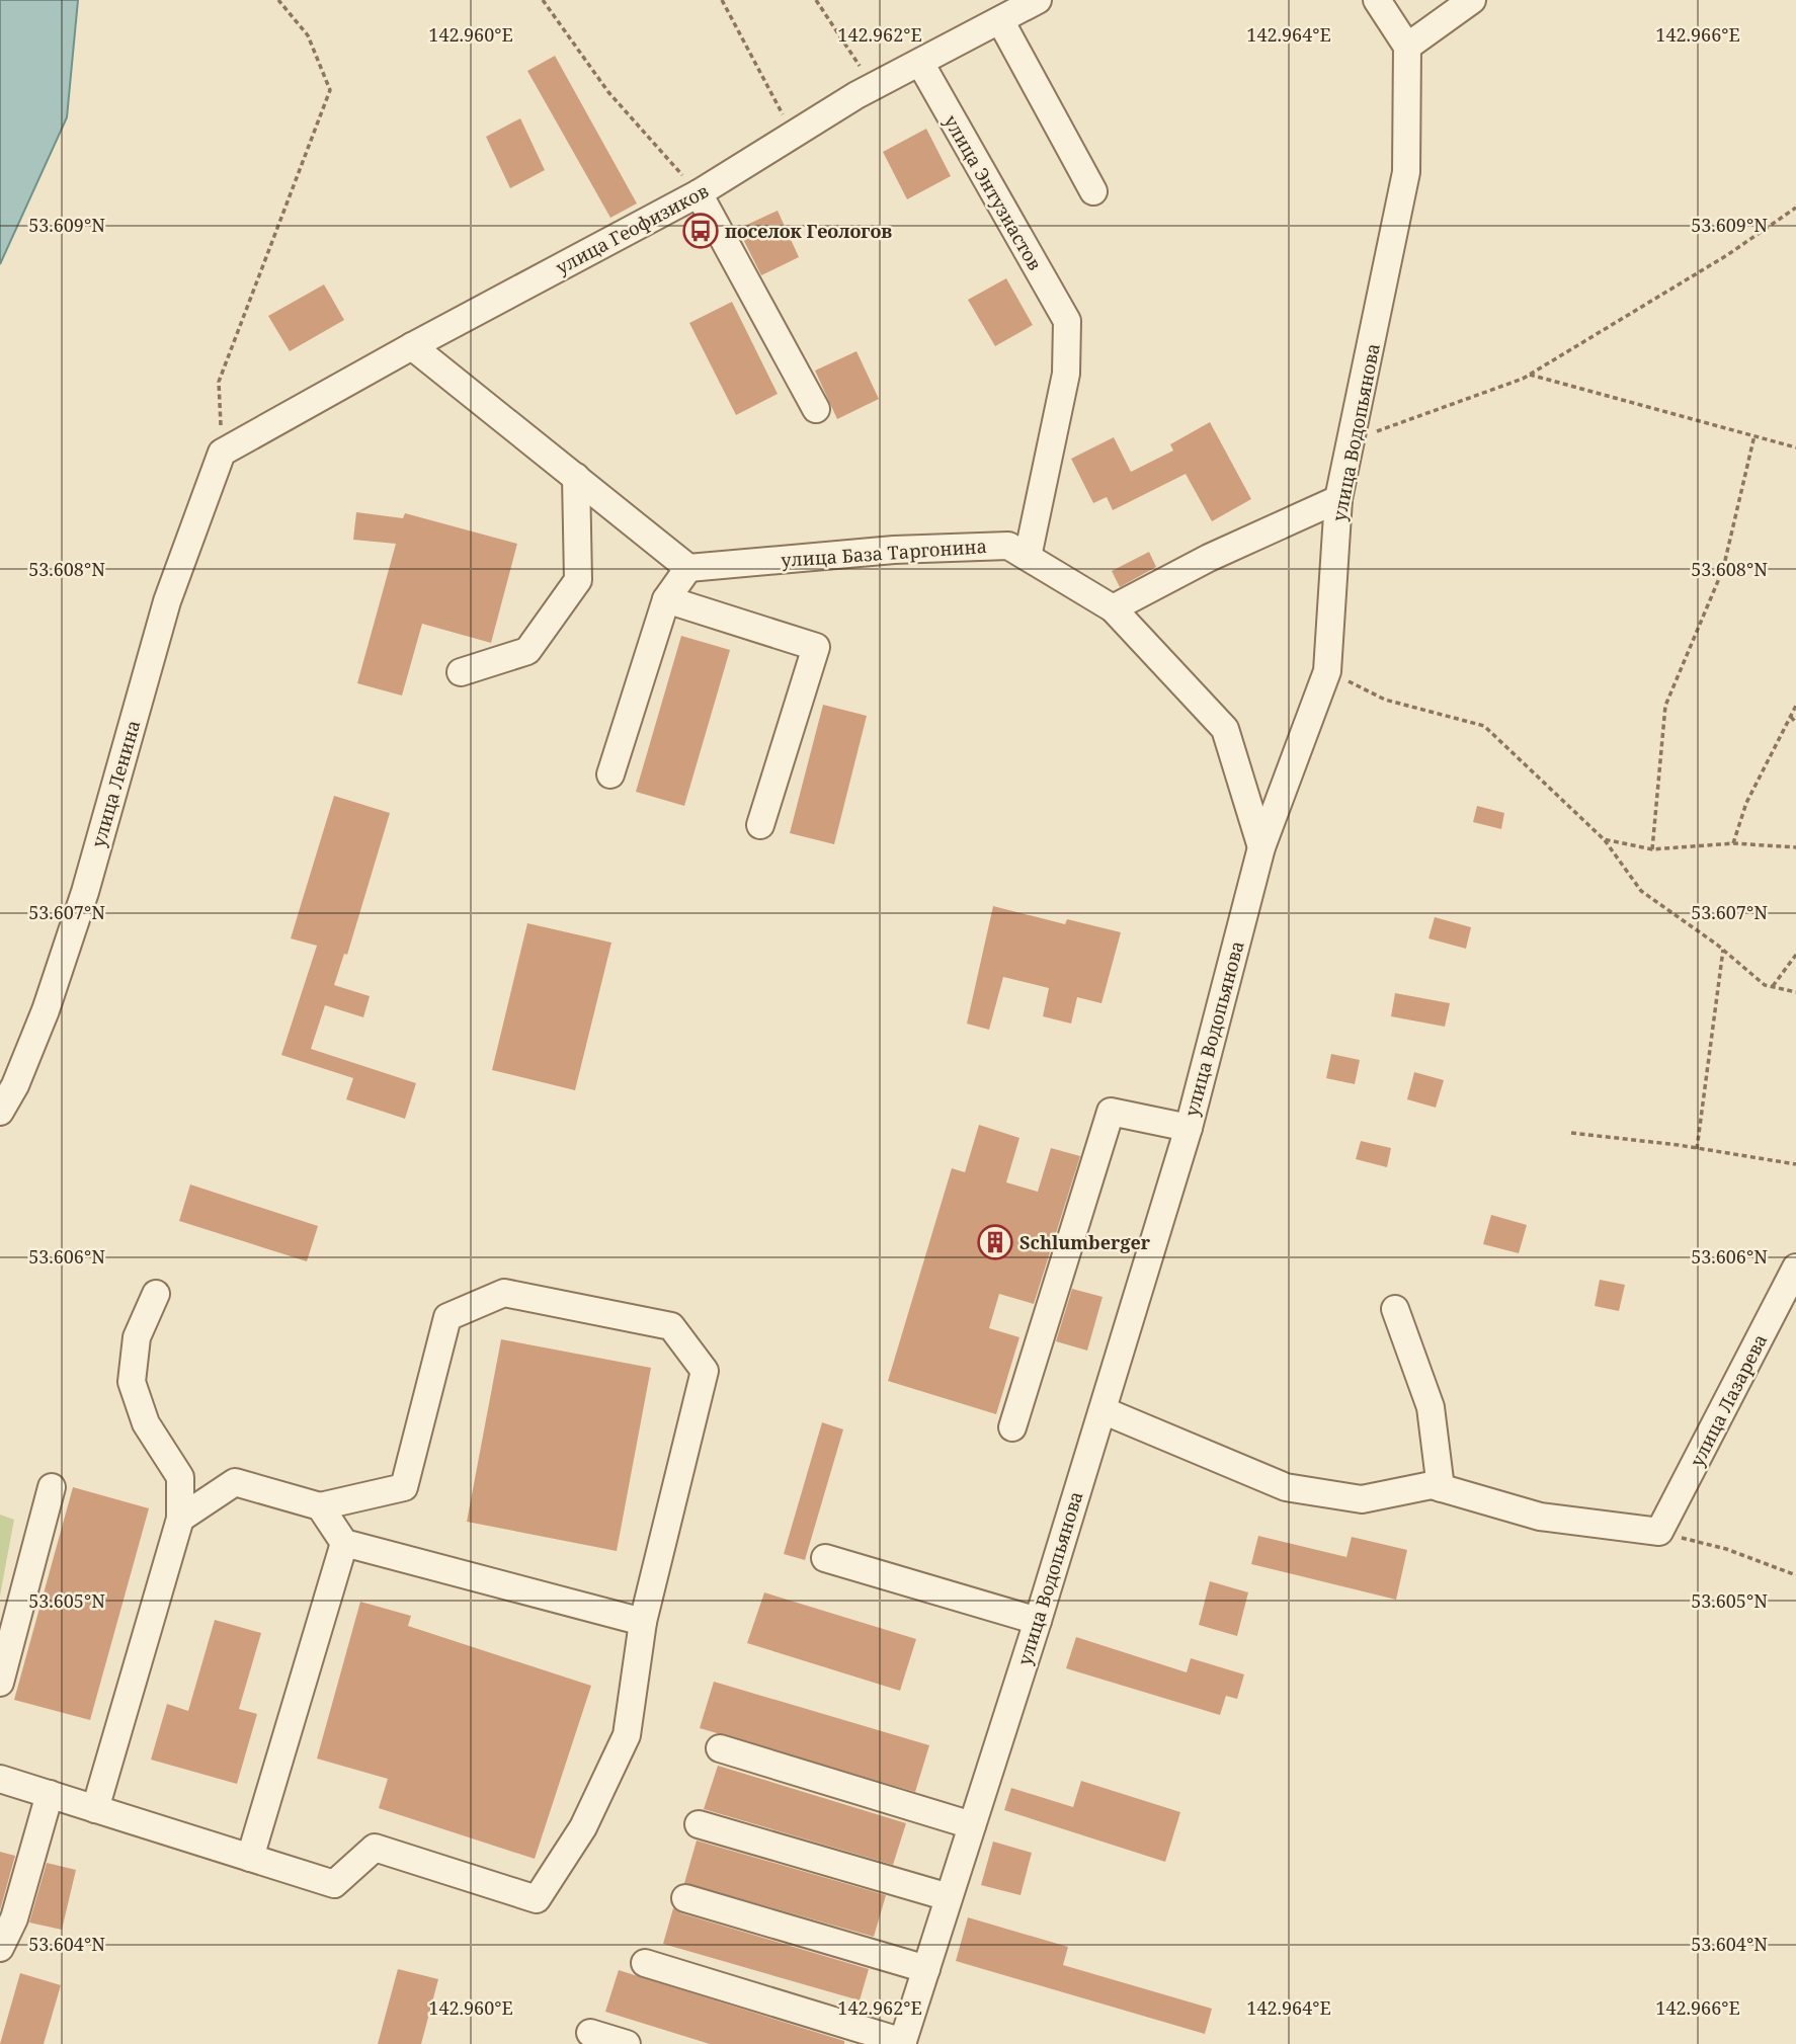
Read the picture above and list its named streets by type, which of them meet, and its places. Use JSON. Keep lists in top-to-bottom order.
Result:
{
  "streets": {
    "street": [
      "улица Энтузиастов",
      "улица Геофизиков",
      "улица Водопьянова",
      "улица База Таргонина",
      "улица Ленина",
      "улица Лазарева"
    ]
  },
  "crossings": [
    ["улица Энтузиастов", "улица Геофизиков"],
    ["улица Энтузиастов", "улица База Таргонина"],
    ["улица Геофизиков", "улица Ленина"],
    ["улица Водопьянова", "улица База Таргонина"]
  ],
  "places": {
    "bus stop": ["поселок Геологов"],
    "building": ["Schlumberger"]
  },
  "coordinates": [
    "142.960°E",
    "142.962°E",
    "142.964°E",
    "142.966°E",
    "53.609°N",
    "53.608°N",
    "53.607°N",
    "53.606°N",
    "53.605°N",
    "53.604°N"
  ]
}
